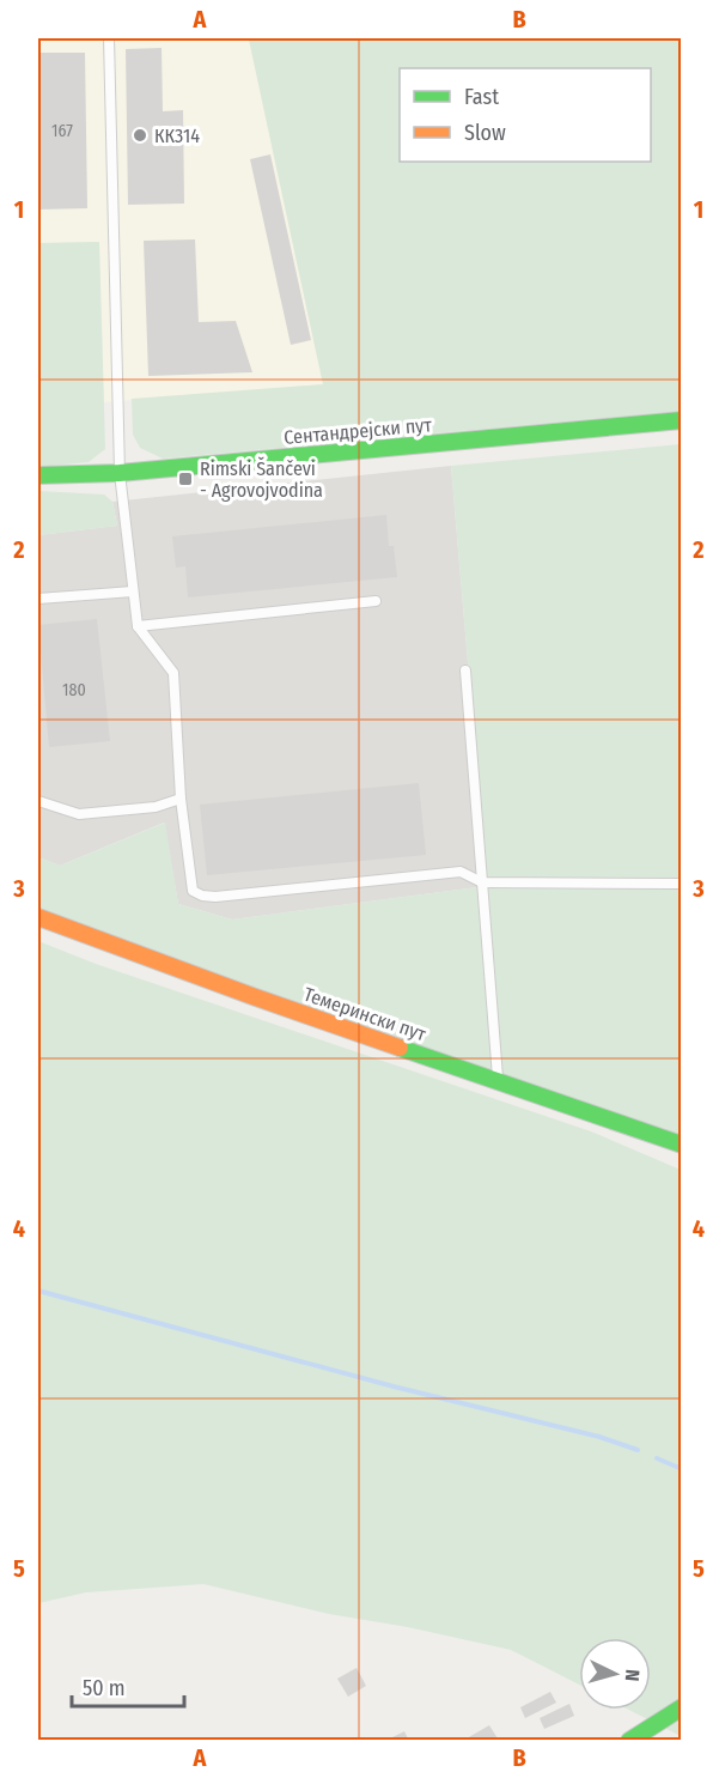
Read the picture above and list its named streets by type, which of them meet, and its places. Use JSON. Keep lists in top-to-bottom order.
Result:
{
  "streets": {
    "main road": ["Сентандрејски пут", "Темерински пут"]
  },
  "places": {
    "other": ["КК314"],
    "transit": ["Rimski Šančevi - Agrovojvodina"]
  },
  "house_numbers": ["167", "180"],
  "legend": ["Fast", "Slow"],
  "scale_bar": "50 m",
  "north": "right",
  "grid": {
    "columns": ["A", "B"],
    "rows": [
      "1",
      "2",
      "3",
      "4",
      "5"
    ]
  }
}
